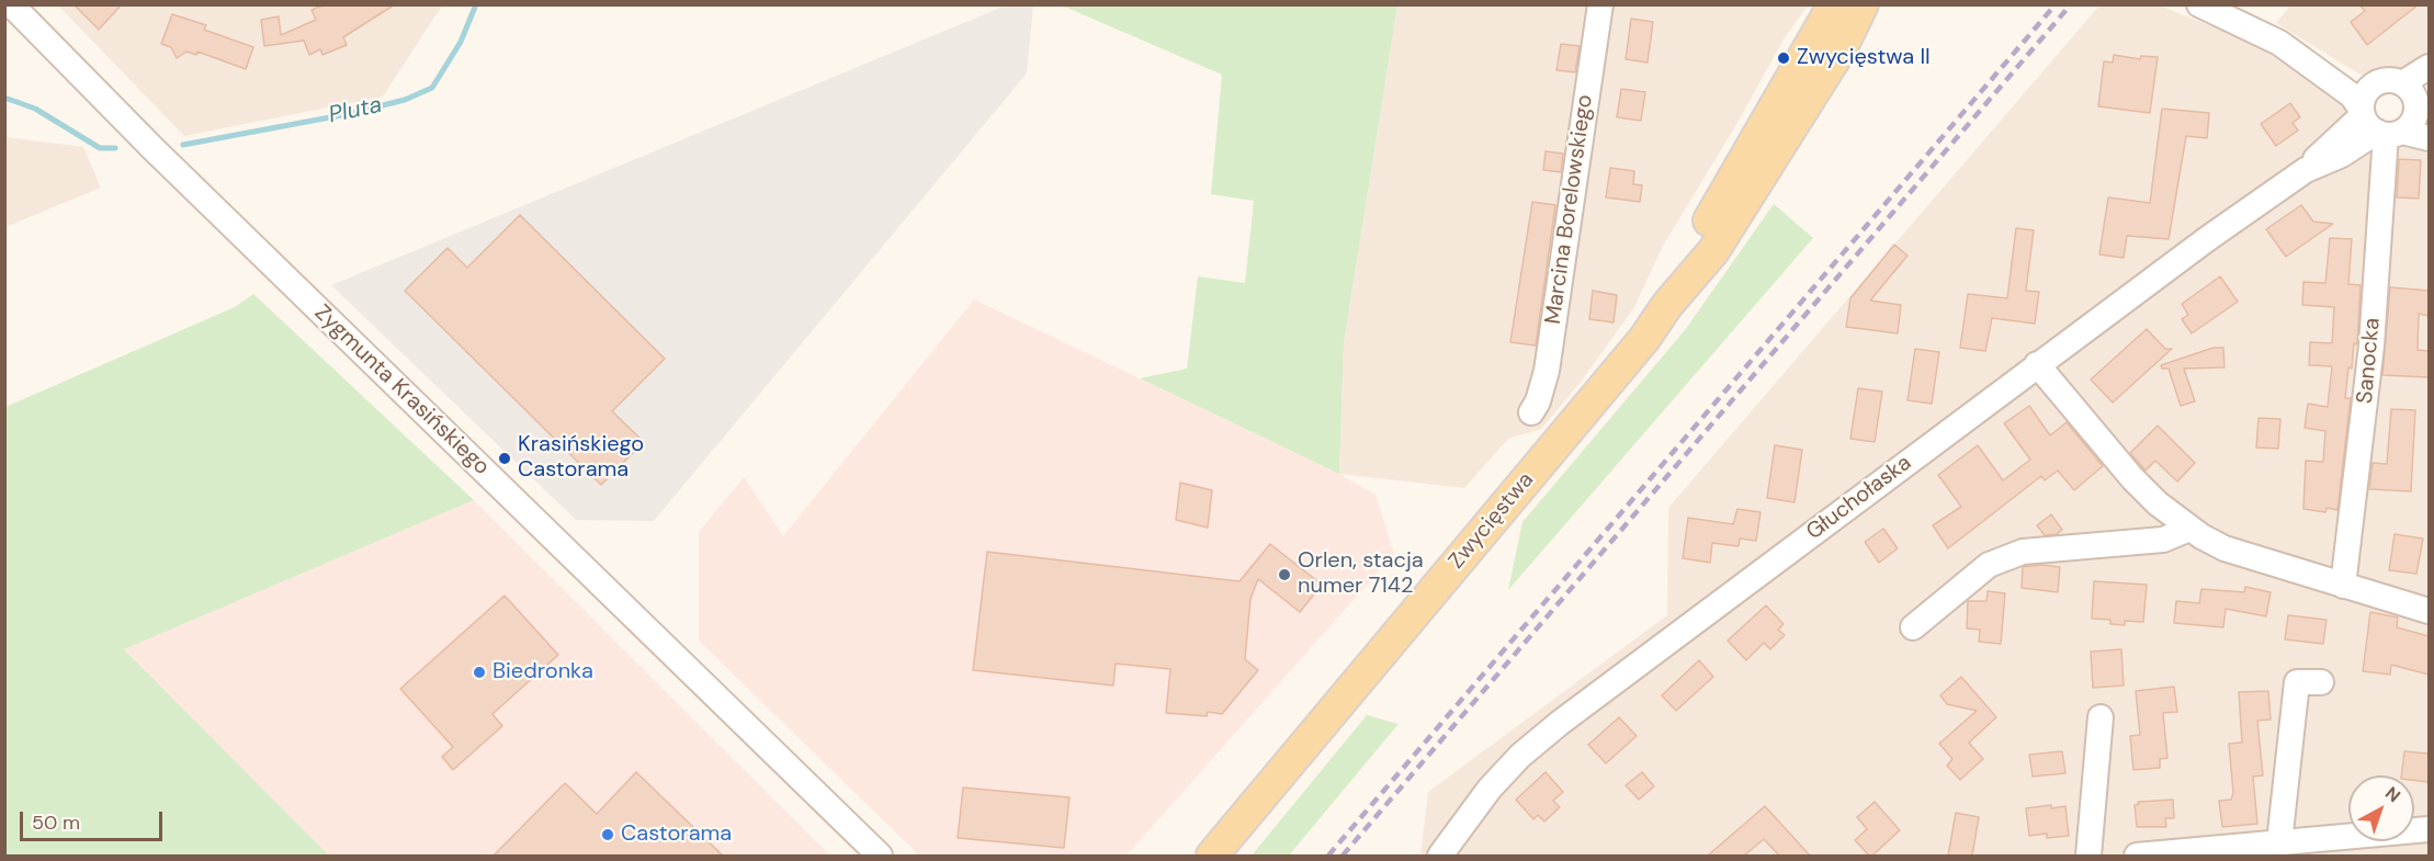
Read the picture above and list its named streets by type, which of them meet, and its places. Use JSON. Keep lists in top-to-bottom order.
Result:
{
  "streets": {
    "main road": ["Zwycięstwa"],
    "street": [
      "Marcina Borelowskiego",
      "Sanocka",
      "Zygmunta Krasińskiego",
      "Głuchołaska"
    ]
  },
  "crossings": [
    ["Sanocka", "Głuchołaska"]
  ],
  "water": ["Pluta"],
  "places": [
    "Zwycięstwa II",
    "Krasińskiego Castorama",
    "Orlen, stacja numer 7142",
    "Biedronka",
    "Castorama"
  ],
  "scale_bar": "50 m",
  "north": "top right"
}
